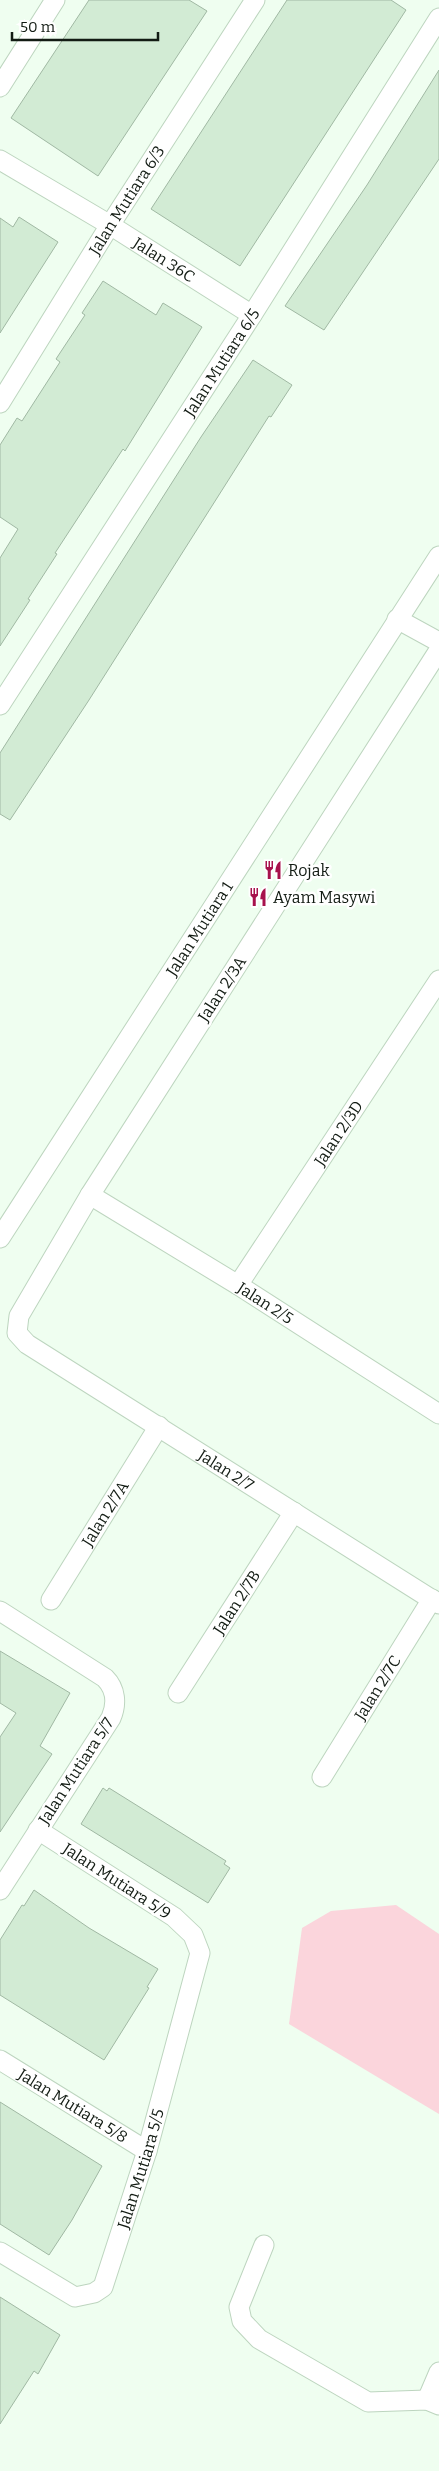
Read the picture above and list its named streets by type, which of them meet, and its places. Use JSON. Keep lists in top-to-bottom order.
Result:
{
  "streets": {
    "street": [
      "Jalan Mutiara 6/3",
      "Jalan 36C",
      "Jalan Mutiara 6/5",
      "Jalan Mutiara 1",
      "Jalan 2/3A",
      "Jalan 2/3D",
      "Jalan 2/5",
      "Jalan 2/7",
      "Jalan 2/7A",
      "Jalan 2/7B",
      "Jalan 2/7C",
      "Jalan Mutiara 5/7",
      "Jalan Mutiara 5/9",
      "Jalan Mutiara 5/8",
      "Jalan Mutiara 5/5"
    ]
  },
  "crossings": [
    ["Jalan Mutiara 6/3", "Jalan 36C"],
    ["Jalan 36C", "Jalan Mutiara 6/5"],
    ["Jalan 2/3A", "Jalan 2/5"],
    ["Jalan 2/3A", "Jalan 2/7"],
    ["Jalan 2/3D", "Jalan 2/5"],
    ["Jalan 2/7", "Jalan 2/7A"],
    ["Jalan 2/7", "Jalan 2/7B"],
    ["Jalan 2/7", "Jalan 2/7C"],
    ["Jalan Mutiara 5/7", "Jalan Mutiara 5/9"],
    ["Jalan Mutiara 5/9", "Jalan Mutiara 5/5"],
    ["Jalan Mutiara 5/8", "Jalan Mutiara 5/5"]
  ],
  "places": {
    "restaurant": ["Rojak", "Ayam Masywi"]
  },
  "scale_bar": "50 m"
}
